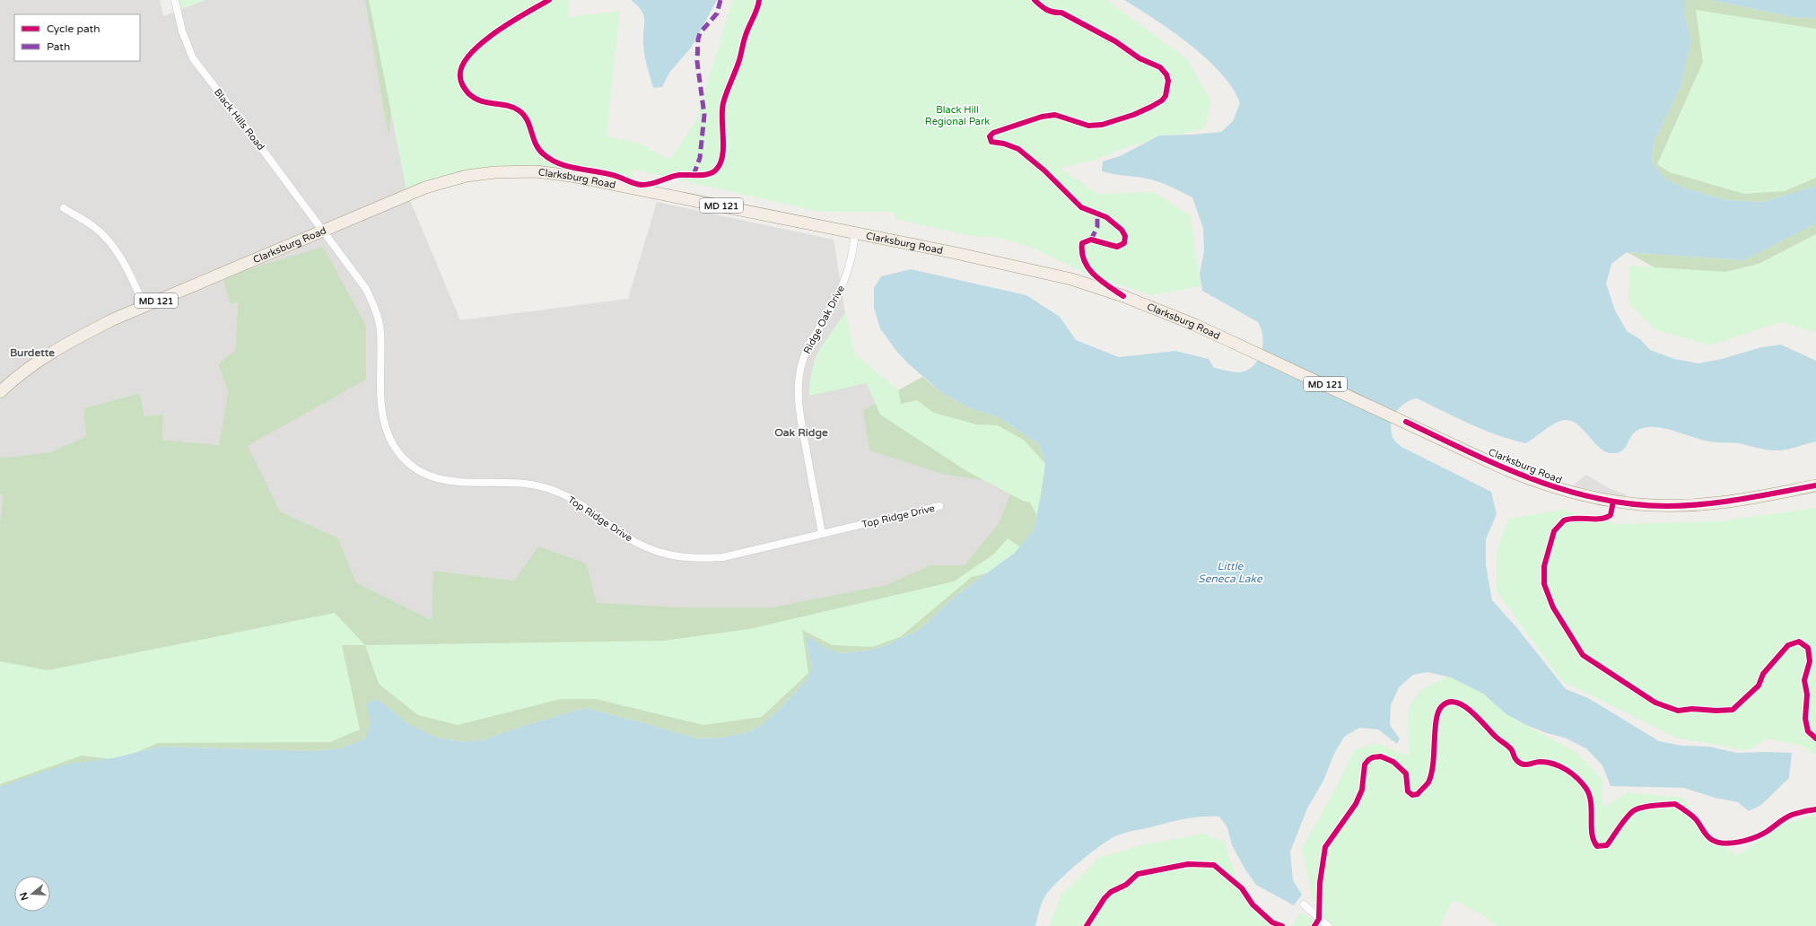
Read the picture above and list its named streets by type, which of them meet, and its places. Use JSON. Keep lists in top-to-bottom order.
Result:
{
  "streets": {
    "main road": ["Clarksburg Road", "MD 121"],
    "street": ["Black Hills Road", "Ridge Oak Drive", "Top Ridge Drive"]
  },
  "crossings": [
    ["Black Hills Road", "Clarksburg Road"],
    ["Black Hills Road", "Top Ridge Drive"],
    ["Clarksburg Road", "Ridge Oak Drive"],
    ["Clarksburg Road", "Top Ridge Drive"],
    ["Ridge Oak Drive", "Top Ridge Drive"]
  ],
  "districts": ["Burdette", "Oak Ridge"],
  "water": ["Little Seneca Lake"],
  "parks": ["Black Hill Regional Park"],
  "legend": ["Cycle path", "Path"],
  "north": "left"
}
